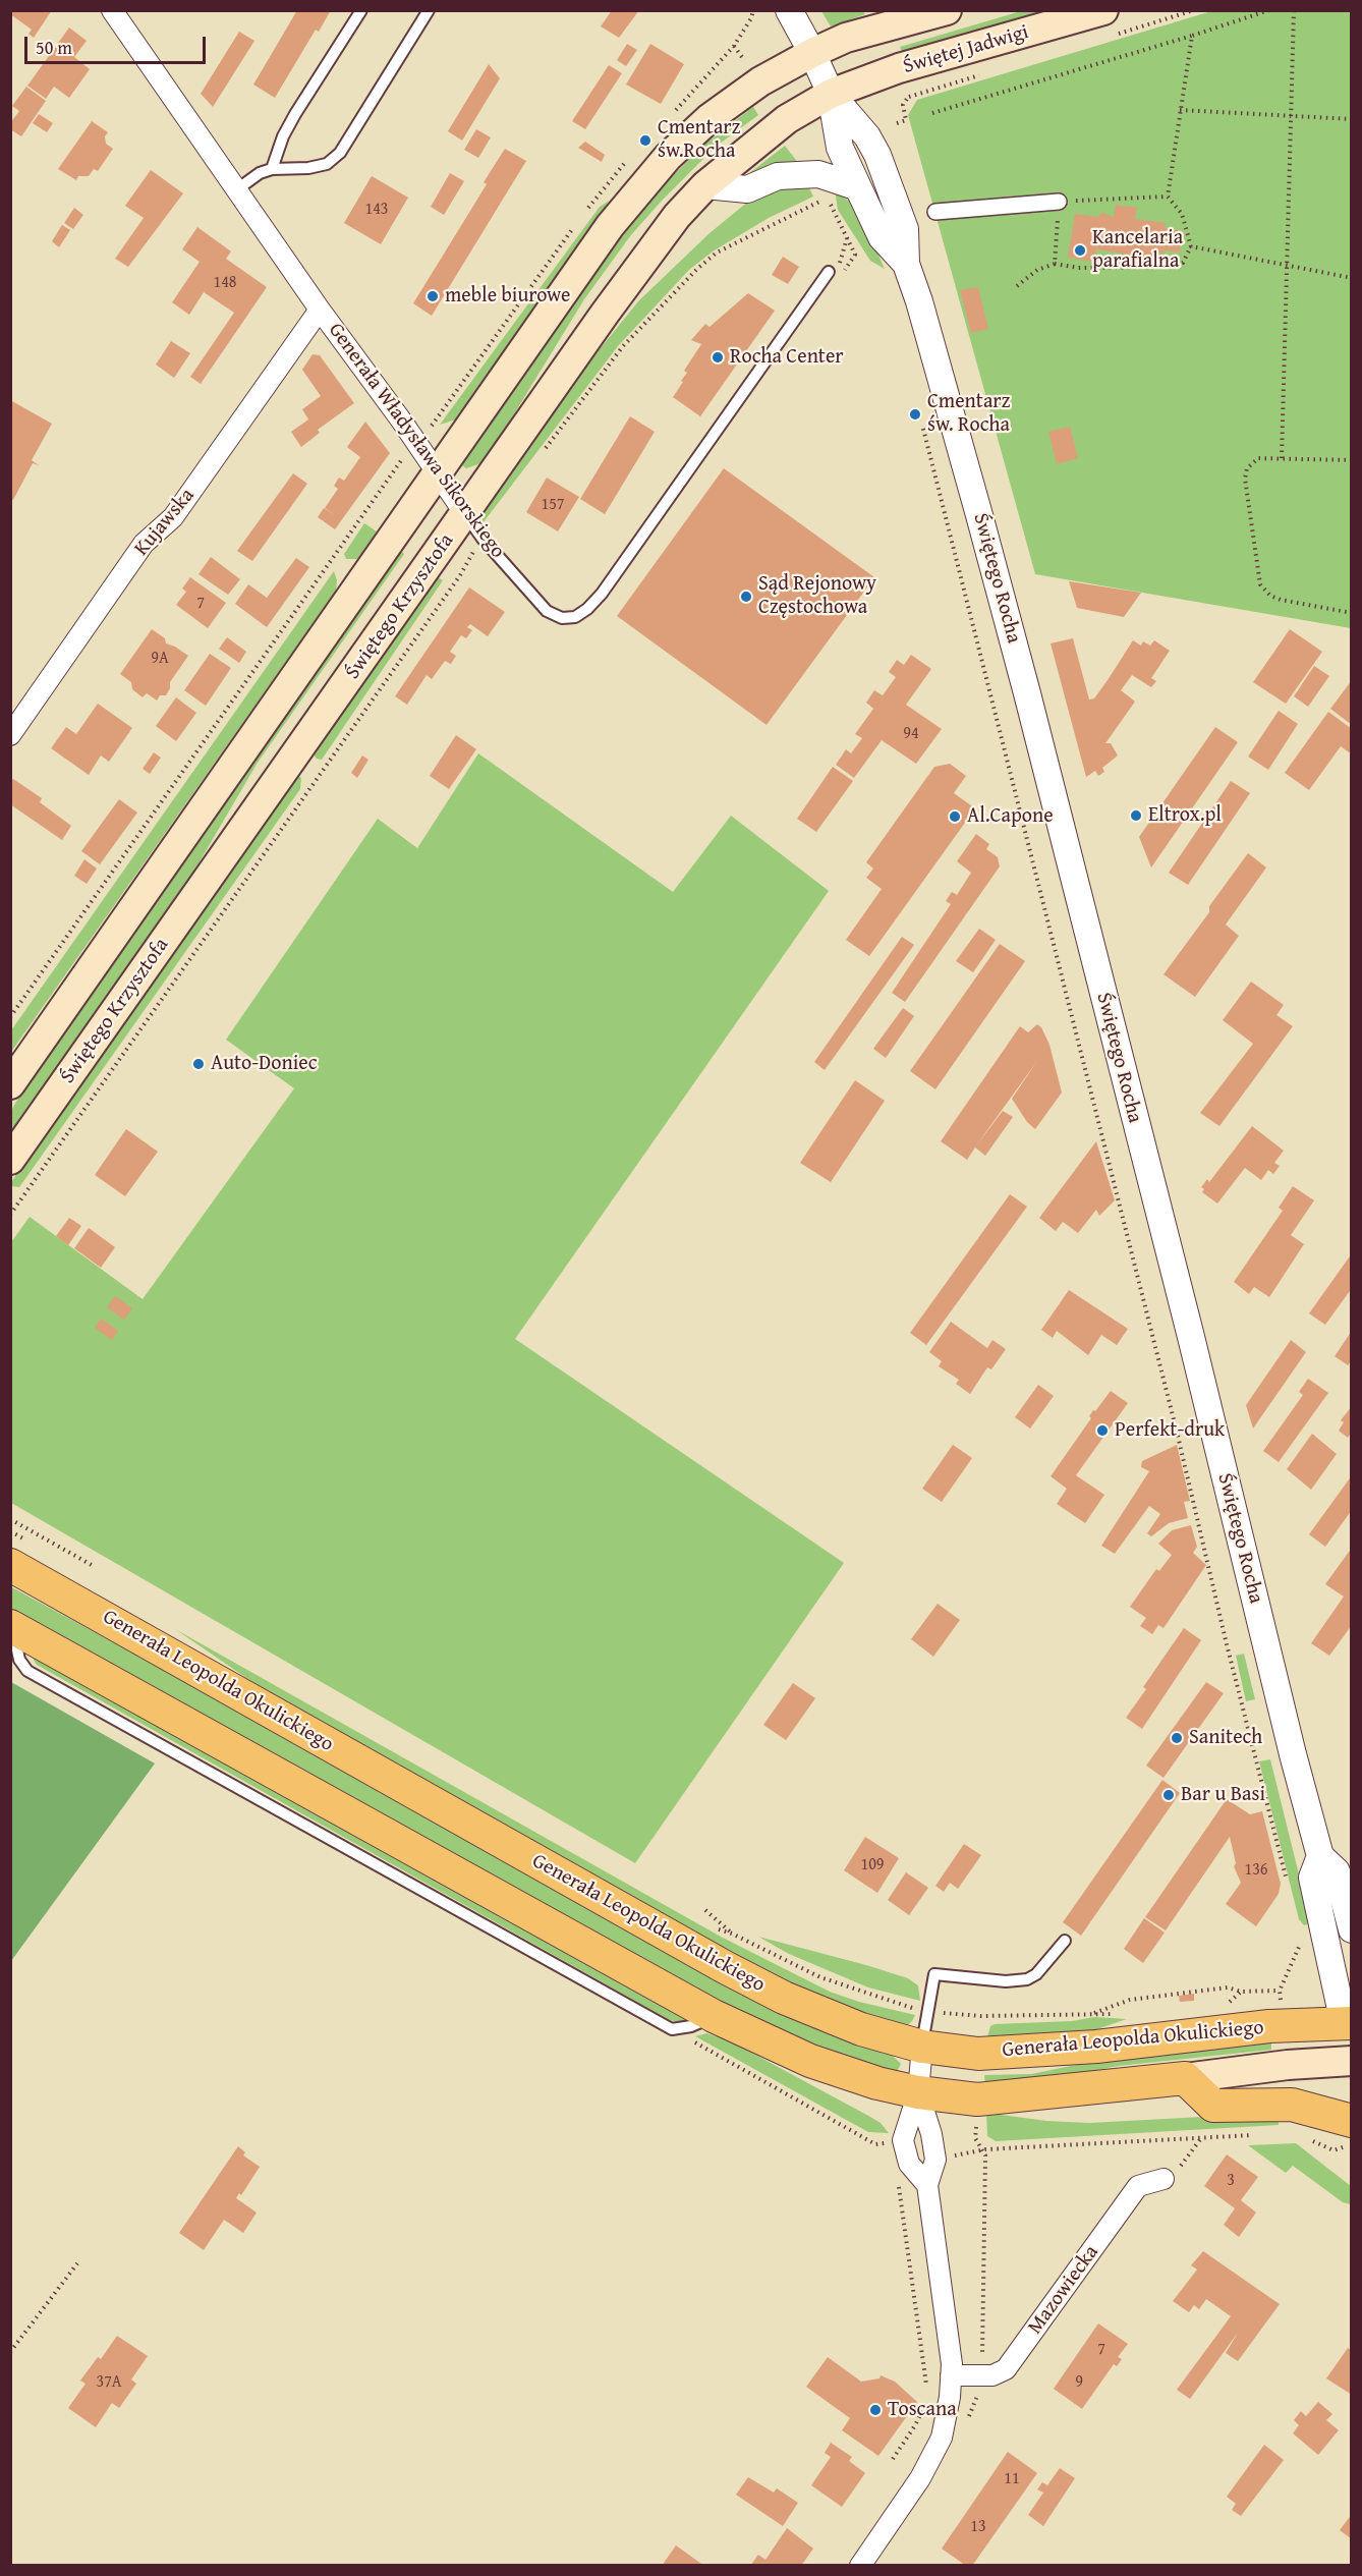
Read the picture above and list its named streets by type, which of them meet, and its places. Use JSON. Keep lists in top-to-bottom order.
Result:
{
  "streets": {
    "main road": [
      "Świętej Jadwigi",
      "Świętego Rocha",
      "Świętego Krzysztofa",
      "Generała Leopolda Okulickiego"
    ],
    "street": ["Generała Władysława Sikorskiego", "Kujawska", "Mazowiecka"]
  },
  "crossings": [
    ["Świętej Jadwigi", "Świętego Rocha"],
    ["Świętej Jadwigi", "Świętego Krzysztofa"],
    ["Generała Władysława Sikorskiego", "Kujawska"],
    ["Generała Władysława Sikorskiego", "Świętego Krzysztofa"],
    ["Świętego Rocha", "Świętego Krzysztofa"],
    ["Świętego Rocha", "Generała Leopolda Okulickiego"]
  ],
  "places": [
    "Cmentarz św.Rocha",
    "Kancelaria parafialna",
    "meble biurowe",
    "Rocha Center",
    "Cmentarz św. Rocha",
    "Sąd Rejonowy Częstochowa",
    "Eltrox.pl",
    "Al.Capone",
    "Auto-Doniec",
    "Perfekt-druk",
    "Sanitech",
    "Bar u Basi",
    "Toscana"
  ],
  "house_numbers": [
    "143",
    "148",
    "157",
    "7",
    "9A",
    "94",
    "109",
    "136",
    "3",
    "7",
    "37A",
    "9",
    "11",
    "13"
  ],
  "scale_bar": "50 m"
}
